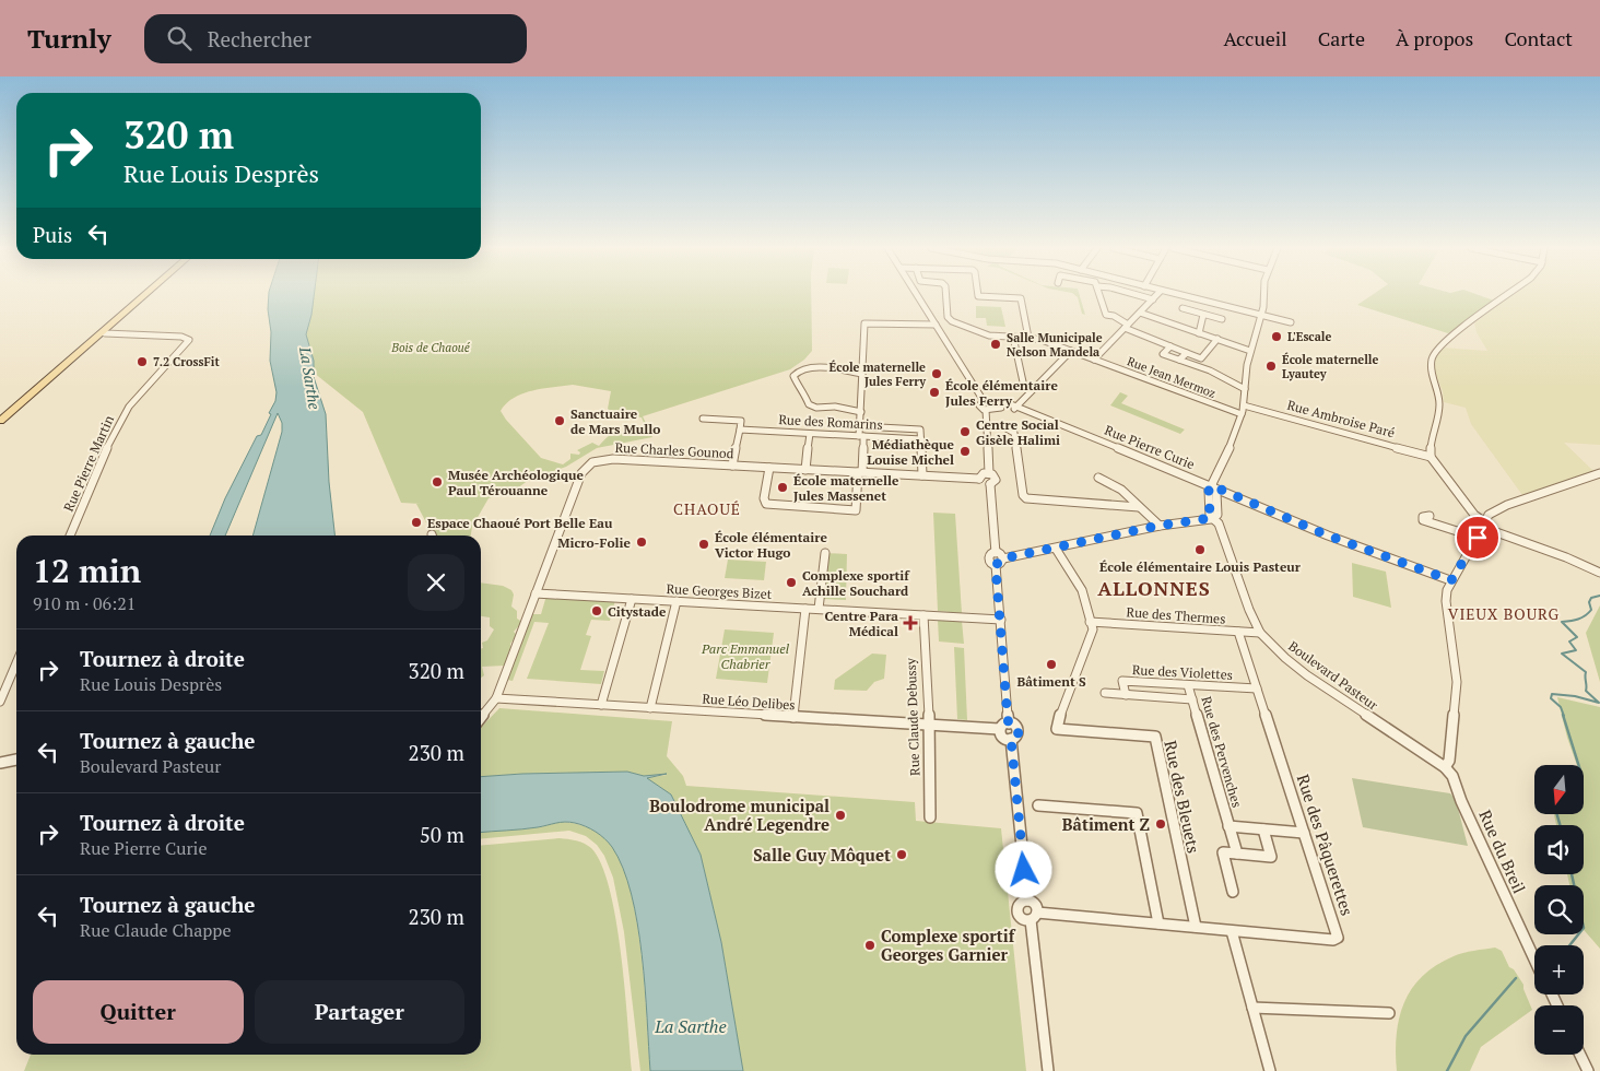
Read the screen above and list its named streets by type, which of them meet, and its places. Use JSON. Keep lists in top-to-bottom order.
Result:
{
  "streets": {
    "street": [
      "Rue Jean Mermoz",
      "Rue Ambroise Paré",
      "Rue des Romarins",
      "Rue Pierre Curie",
      "Rue Charles Gounod",
      "Rue Pierre Martin",
      "Rue Georges Bizet",
      "Rue des Thermes",
      "Rue des Violettes",
      "Boulevard Pasteur",
      "Rue Léo Delibes",
      "Rue Claude Debussy",
      "Rue des Pervenches",
      "Rue des Bleuets",
      "Rue des Pâquerettes",
      "Rue du Breil"
    ]
  },
  "crossings": [
    ["Rue Charles Gounod", "Rue Georges Bizet"],
    ["Rue Charles Gounod", "Rue Léo Delibes"],
    ["Rue Georges Bizet", "Rue Claude Debussy"],
    ["Rue des Thermes", "Boulevard Pasteur"],
    ["Rue des Thermes", "Rue des Bleuets"],
    ["Rue des Thermes", "Rue des Pâquerettes"],
    ["Rue des Violettes", "Rue des Pervenches"],
    ["Rue des Violettes", "Rue des Pâquerettes"],
    ["Boulevard Pasteur", "Rue du Breil"],
    ["Rue Léo Delibes", "Rue Claude Debussy"],
    ["Rue des Pervenches", "Rue des Pâquerettes"],
    ["Rue des Bleuets", "Rue des Pâquerettes"]
  ],
  "districts": ["CHAOUÉ", "ALLONNES", "VIEUX BOURG"],
  "water": ["La Sarthe"],
  "parks": ["Bois de Chaoué", "Parc Emmanuel Chabrier"],
  "places": {
    "other": [
      "L'Escale",
      "Salle Municipale Nelson Mandela",
      "7.2 CrossFit",
      "École maternelle Lyautey",
      "École maternelle Jules Ferry",
      "École élémentaire Jules Ferry",
      "Sanctuaire de Mars Mullo",
      "Centre Social Gisèle Halimi",
      "Médiathèque Louise Michel",
      "Musée Archéologique Paul Térouanne",
      "École maternelle Jules Massenet",
      "Espace Chaoué Port Belle Eau",
      "Micro-Folie",
      "École élémentaire Victor Hugo",
      "École élémentaire Louis Pasteur",
      "Complexe sportif Achille Souchard",
      "Citystade",
      "Bâtiment S",
      "Boulodrome municipal André Legendre",
      "Bâtiment Z",
      "Salle Guy Môquet",
      "Complexe sportif Georges Garnier"
    ],
    "health": ["Centre Para Médical"]
  },
  "north": "bottom",
  "page": {
    "header": "Turnly",
    "search": "Rechercher",
    "nav": [
      "Accueil",
      "Carte",
      "À propos",
      "Contact"
    ],
    "turn": ["320 m", "Rue Louis Desprès"],
    "then": "Puis",
    "heading": ["12 min", "910 m · 06:21"],
    "list": [
      {
        "name": "Tournez à droite",
        "note": "Rue Louis Desprès",
        "value": "320 m"
      },
      {
        "name": "Tournez à gauche",
        "note": "Boulevard Pasteur",
        "value": "230 m"
      },
      {
        "name": "Tournez à droite",
        "note": "Rue Pierre Curie",
        "value": "50 m"
      },
      {
        "name": "Tournez à gauche",
        "note": "Rue Claude Chappe",
        "value": "230 m"
      }
    ],
    "map_buttons": ["+", "−"],
    "buttons": ["Quitter", "Partager"]
  }
}
